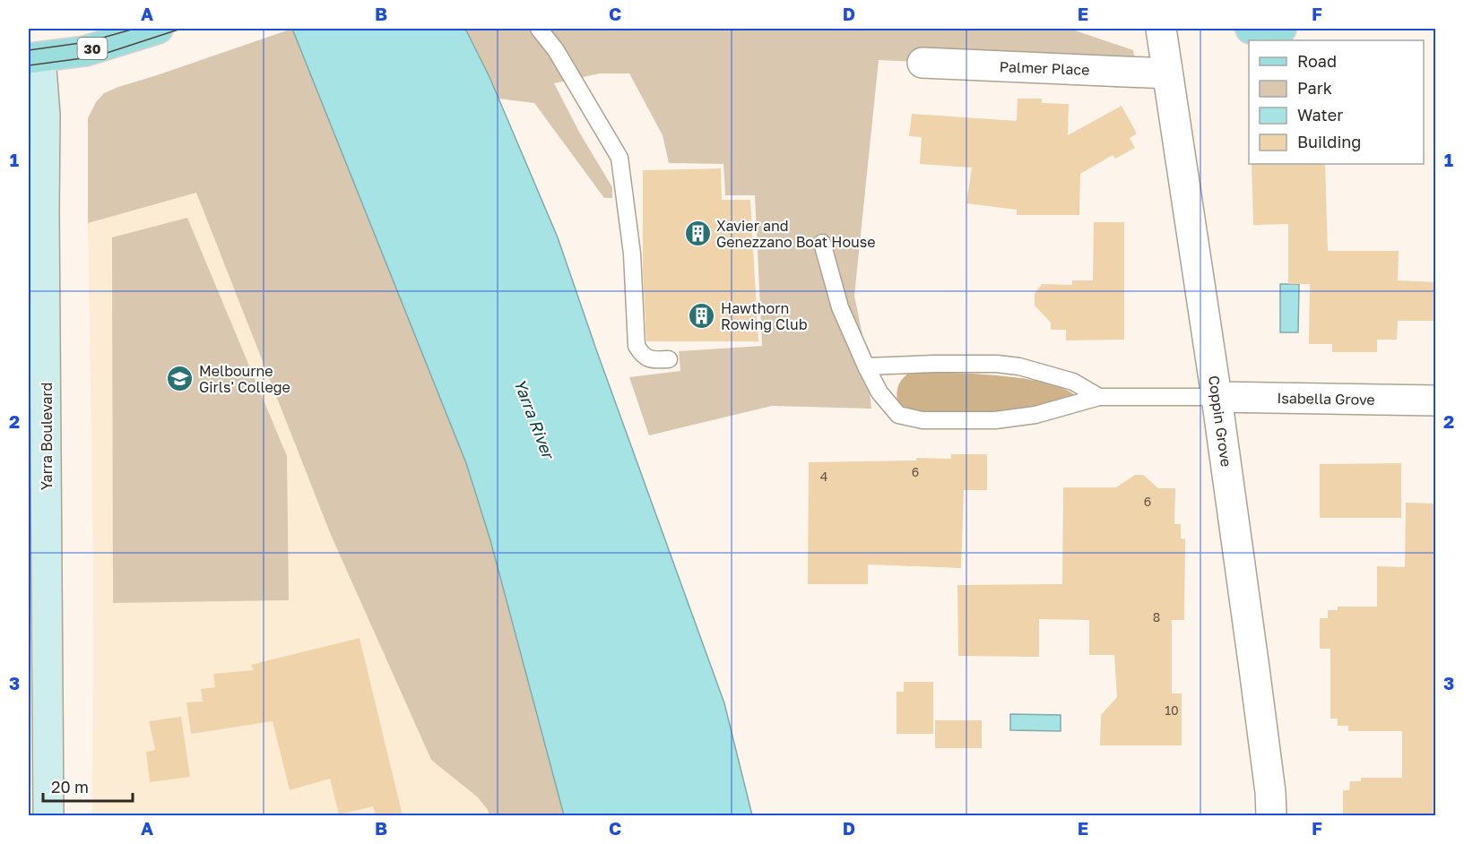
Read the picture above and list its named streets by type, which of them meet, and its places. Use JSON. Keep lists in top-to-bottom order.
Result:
{
  "streets": {
    "main road": ["30", "Yarra Boulevard"],
    "street": ["Palmer Place", "Isabella Grove", "Coppin Grove"]
  },
  "crossings": [
    ["30", "Yarra Boulevard"],
    ["Palmer Place", "Coppin Grove"],
    ["Isabella Grove", "Coppin Grove"]
  ],
  "water": ["Yarra River"],
  "places": {
    "building": ["Xavier and Genezzano Boat House", "Hawthorn Rowing Club"],
    "school or university": ["Melbourne Girls' College"]
  },
  "house_numbers": [
    "6",
    "4",
    "6",
    "8",
    "10"
  ],
  "legend": [
    "Road",
    "Park",
    "Water",
    "Building"
  ],
  "scale_bar": "20 m",
  "grid": {
    "columns": [
      "A",
      "B",
      "C",
      "D",
      "E",
      "F"
    ],
    "rows": ["1", "2", "3"]
  }
}
